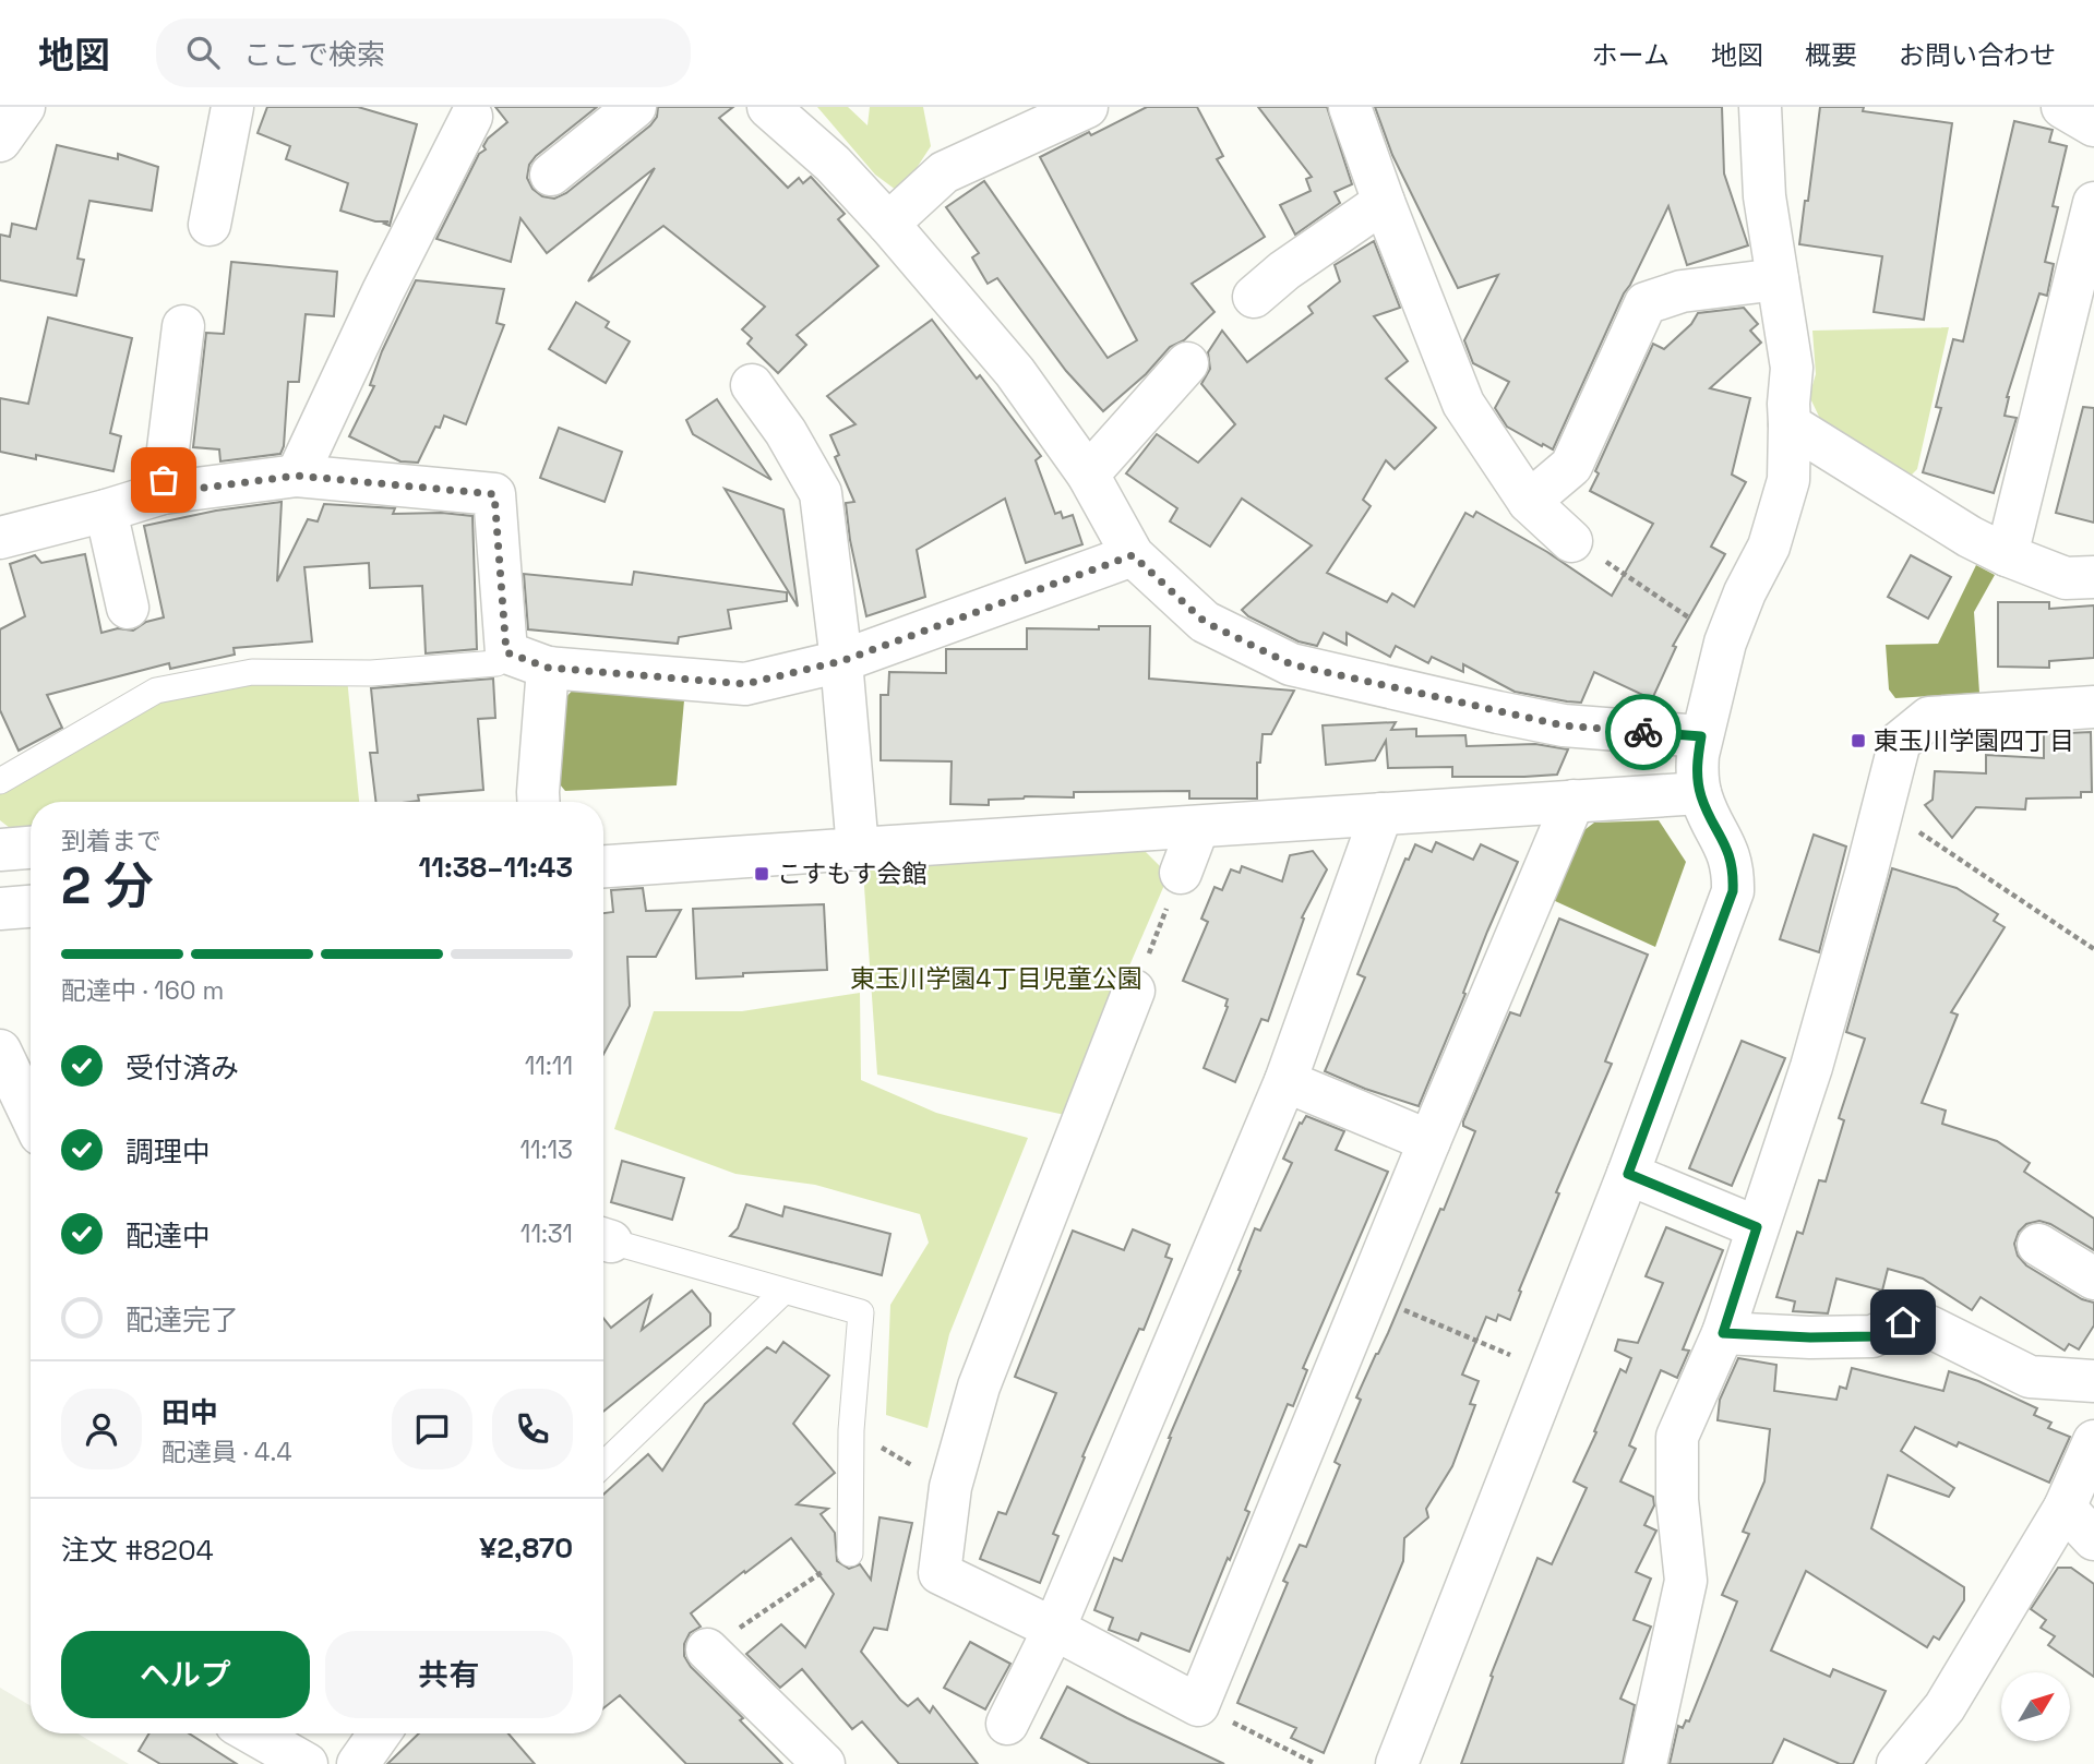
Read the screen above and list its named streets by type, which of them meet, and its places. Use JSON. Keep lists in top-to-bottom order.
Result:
{
  "parks": ["東玉川学園4丁目児童公園"],
  "places": {
    "transit": ["東玉川学園四丁目", "こすもす会館"]
  },
  "north": "top right",
  "page": {
    "header": "地図",
    "search": "ここで検索",
    "nav": [
      "ホーム",
      "地図",
      "概要",
      "お問い合わせ"
    ],
    "heading": ["2 分", "到着まで", "11:38–11:43"],
    "panel": [
      "田中",
      "配達員 · 4.4",
      "注文 #8204",
      "¥2,870"
    ],
    "bar": "配達中 · 160 m",
    "list": [
      ["受付済み", "11:11"],
      ["調理中", "11:13"],
      ["配達中", "11:31"],
      "配達完了"
    ],
    "buttons": ["ヘルプ", "共有"]
  }
}
